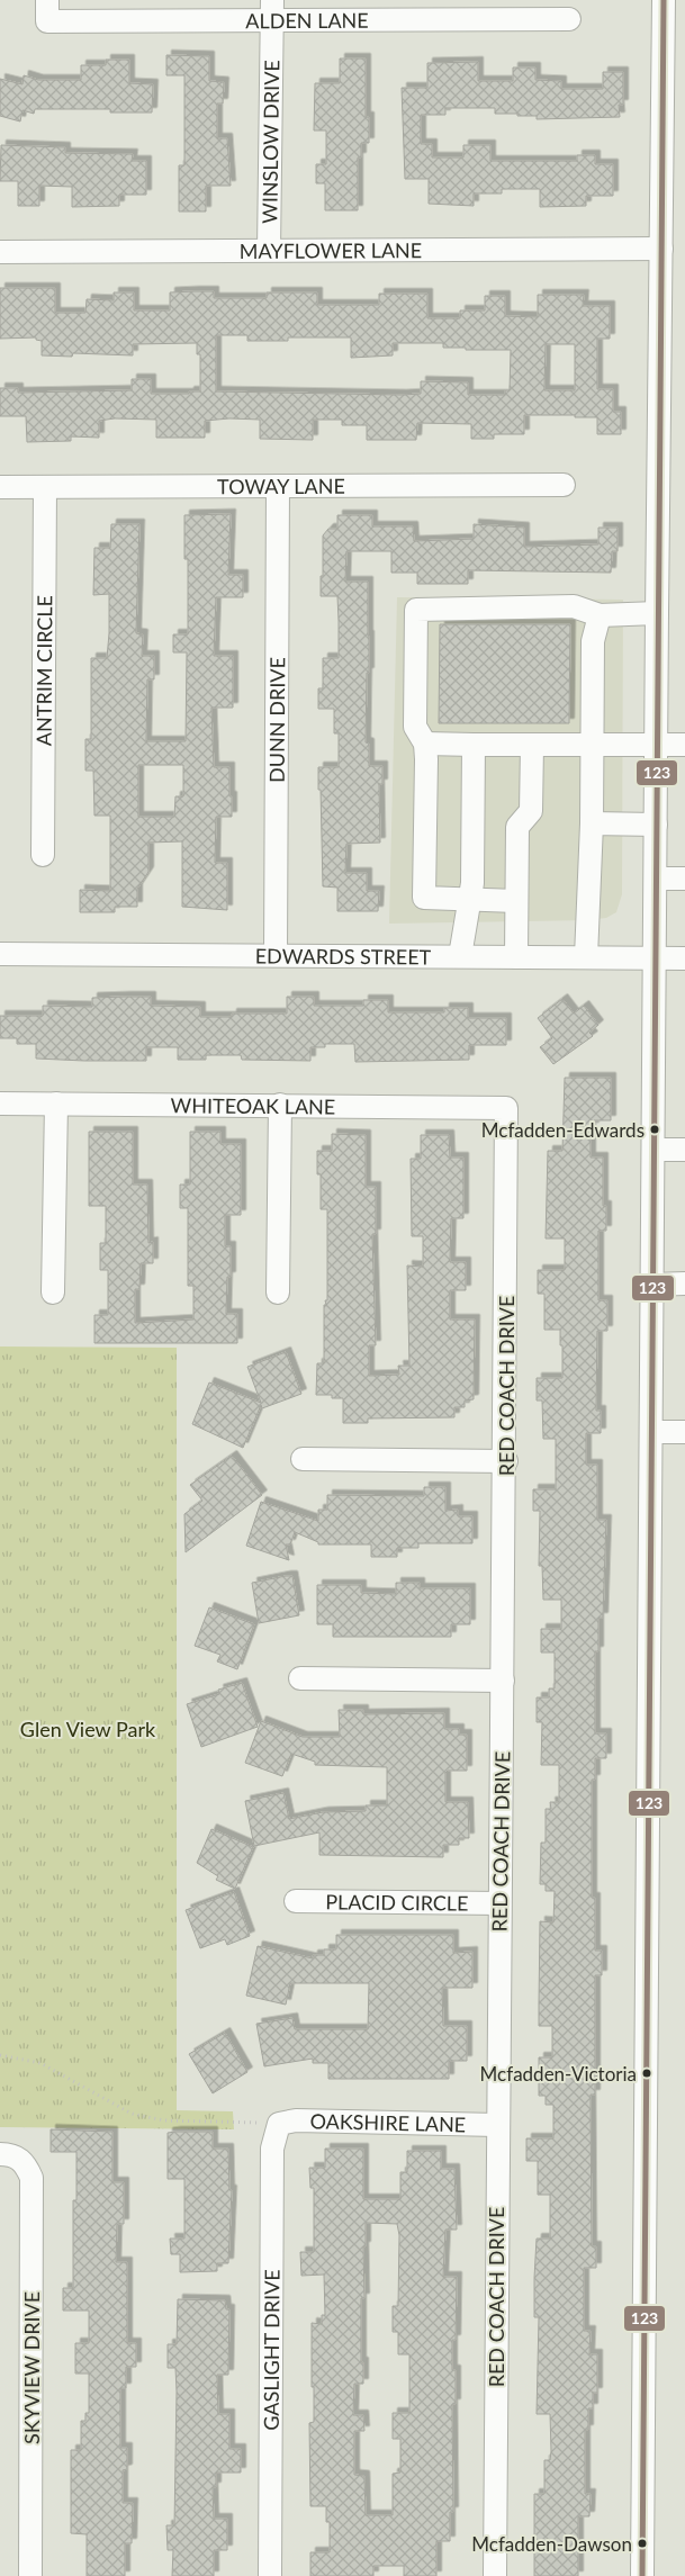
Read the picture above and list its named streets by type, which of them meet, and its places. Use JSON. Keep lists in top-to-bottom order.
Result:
{
  "streets": {
    "street": [
      "ALDEN LANE",
      "WINSLOW DRIVE",
      "MAYFLOWER LANE",
      "TOWAY LANE",
      "ANTRIM CIRCLE",
      "DUNN DRIVE",
      "EDWARDS STREET",
      "WHITEOAK LANE",
      "RED COACH DRIVE",
      "PLACID CIRCLE",
      "OAKSHIRE LANE",
      "GASLIGHT DRIVE",
      "SKYVIEW DRIVE"
    ]
  },
  "crossings": [
    ["ALDEN LANE", "WINSLOW DRIVE"],
    ["WINSLOW DRIVE", "MAYFLOWER LANE"],
    ["TOWAY LANE", "ANTRIM CIRCLE"],
    ["TOWAY LANE", "DUNN DRIVE"],
    ["DUNN DRIVE", "EDWARDS STREET"],
    ["WHITEOAK LANE", "RED COACH DRIVE"],
    ["RED COACH DRIVE", "PLACID CIRCLE"],
    ["RED COACH DRIVE", "OAKSHIRE LANE"],
    ["OAKSHIRE LANE", "GASLIGHT DRIVE"]
  ],
  "parks": ["Glen View Park"],
  "places": ["Mcfadden-Edwards", "Mcfadden-Victoria", "Mcfadden-Dawson"],
  "lines": ["transit line 123"]
}
